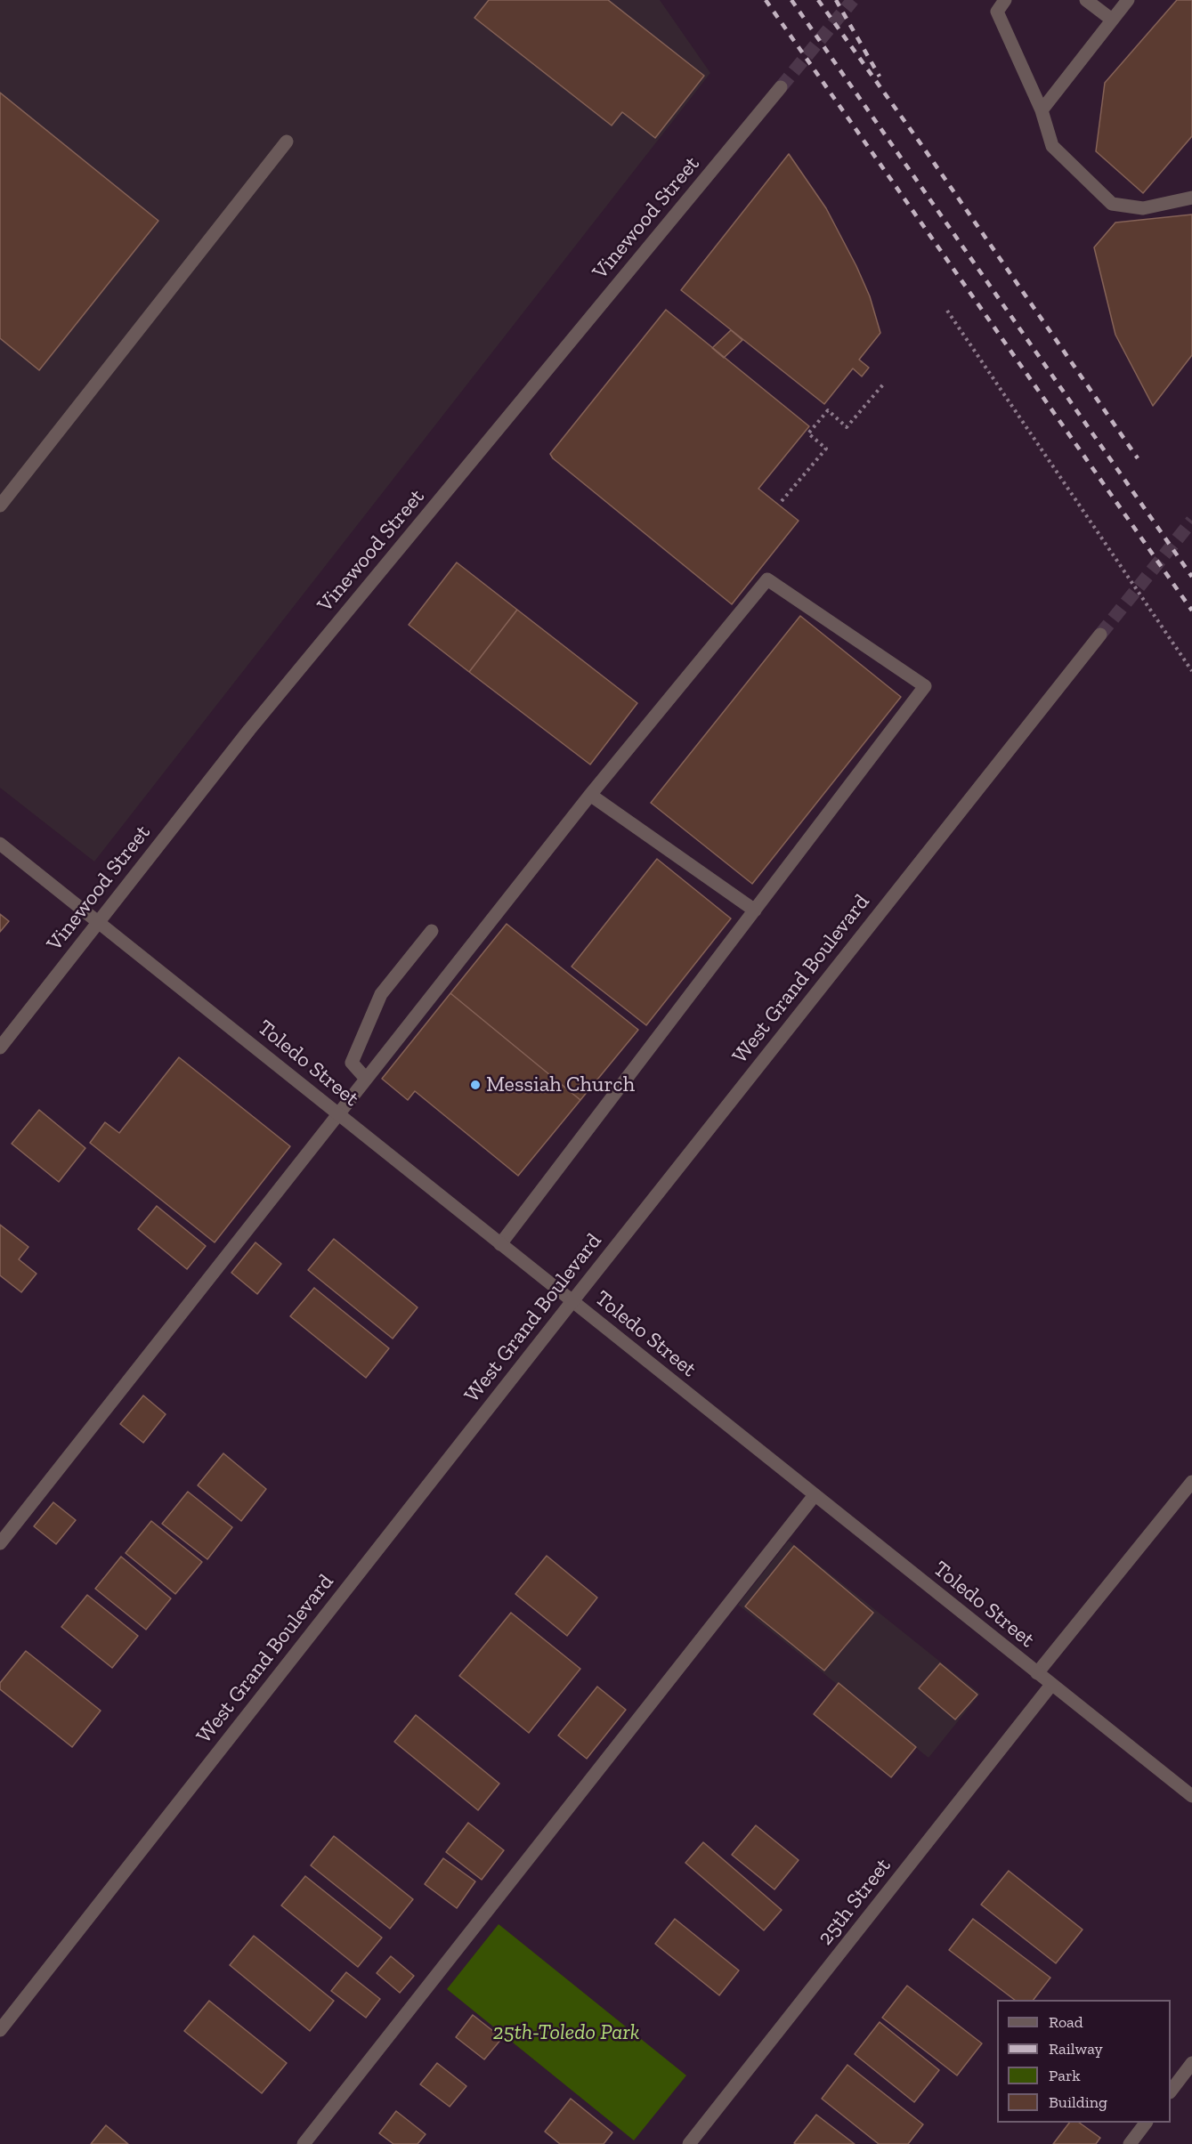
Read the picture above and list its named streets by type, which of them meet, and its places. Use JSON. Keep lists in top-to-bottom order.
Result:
{
  "streets": {
    "street": [
      "Vinewood Street",
      "West Grand Boulevard",
      "Toledo Street",
      "25th Street"
    ]
  },
  "crossings": [
    ["Vinewood Street", "Toledo Street"],
    ["West Grand Boulevard", "Toledo Street"],
    ["Toledo Street", "25th Street"]
  ],
  "parks": ["25th-Toledo Park"],
  "places": ["Messiah Church"],
  "legend": [
    "Road",
    "Railway",
    "Park",
    "Building"
  ]
}
